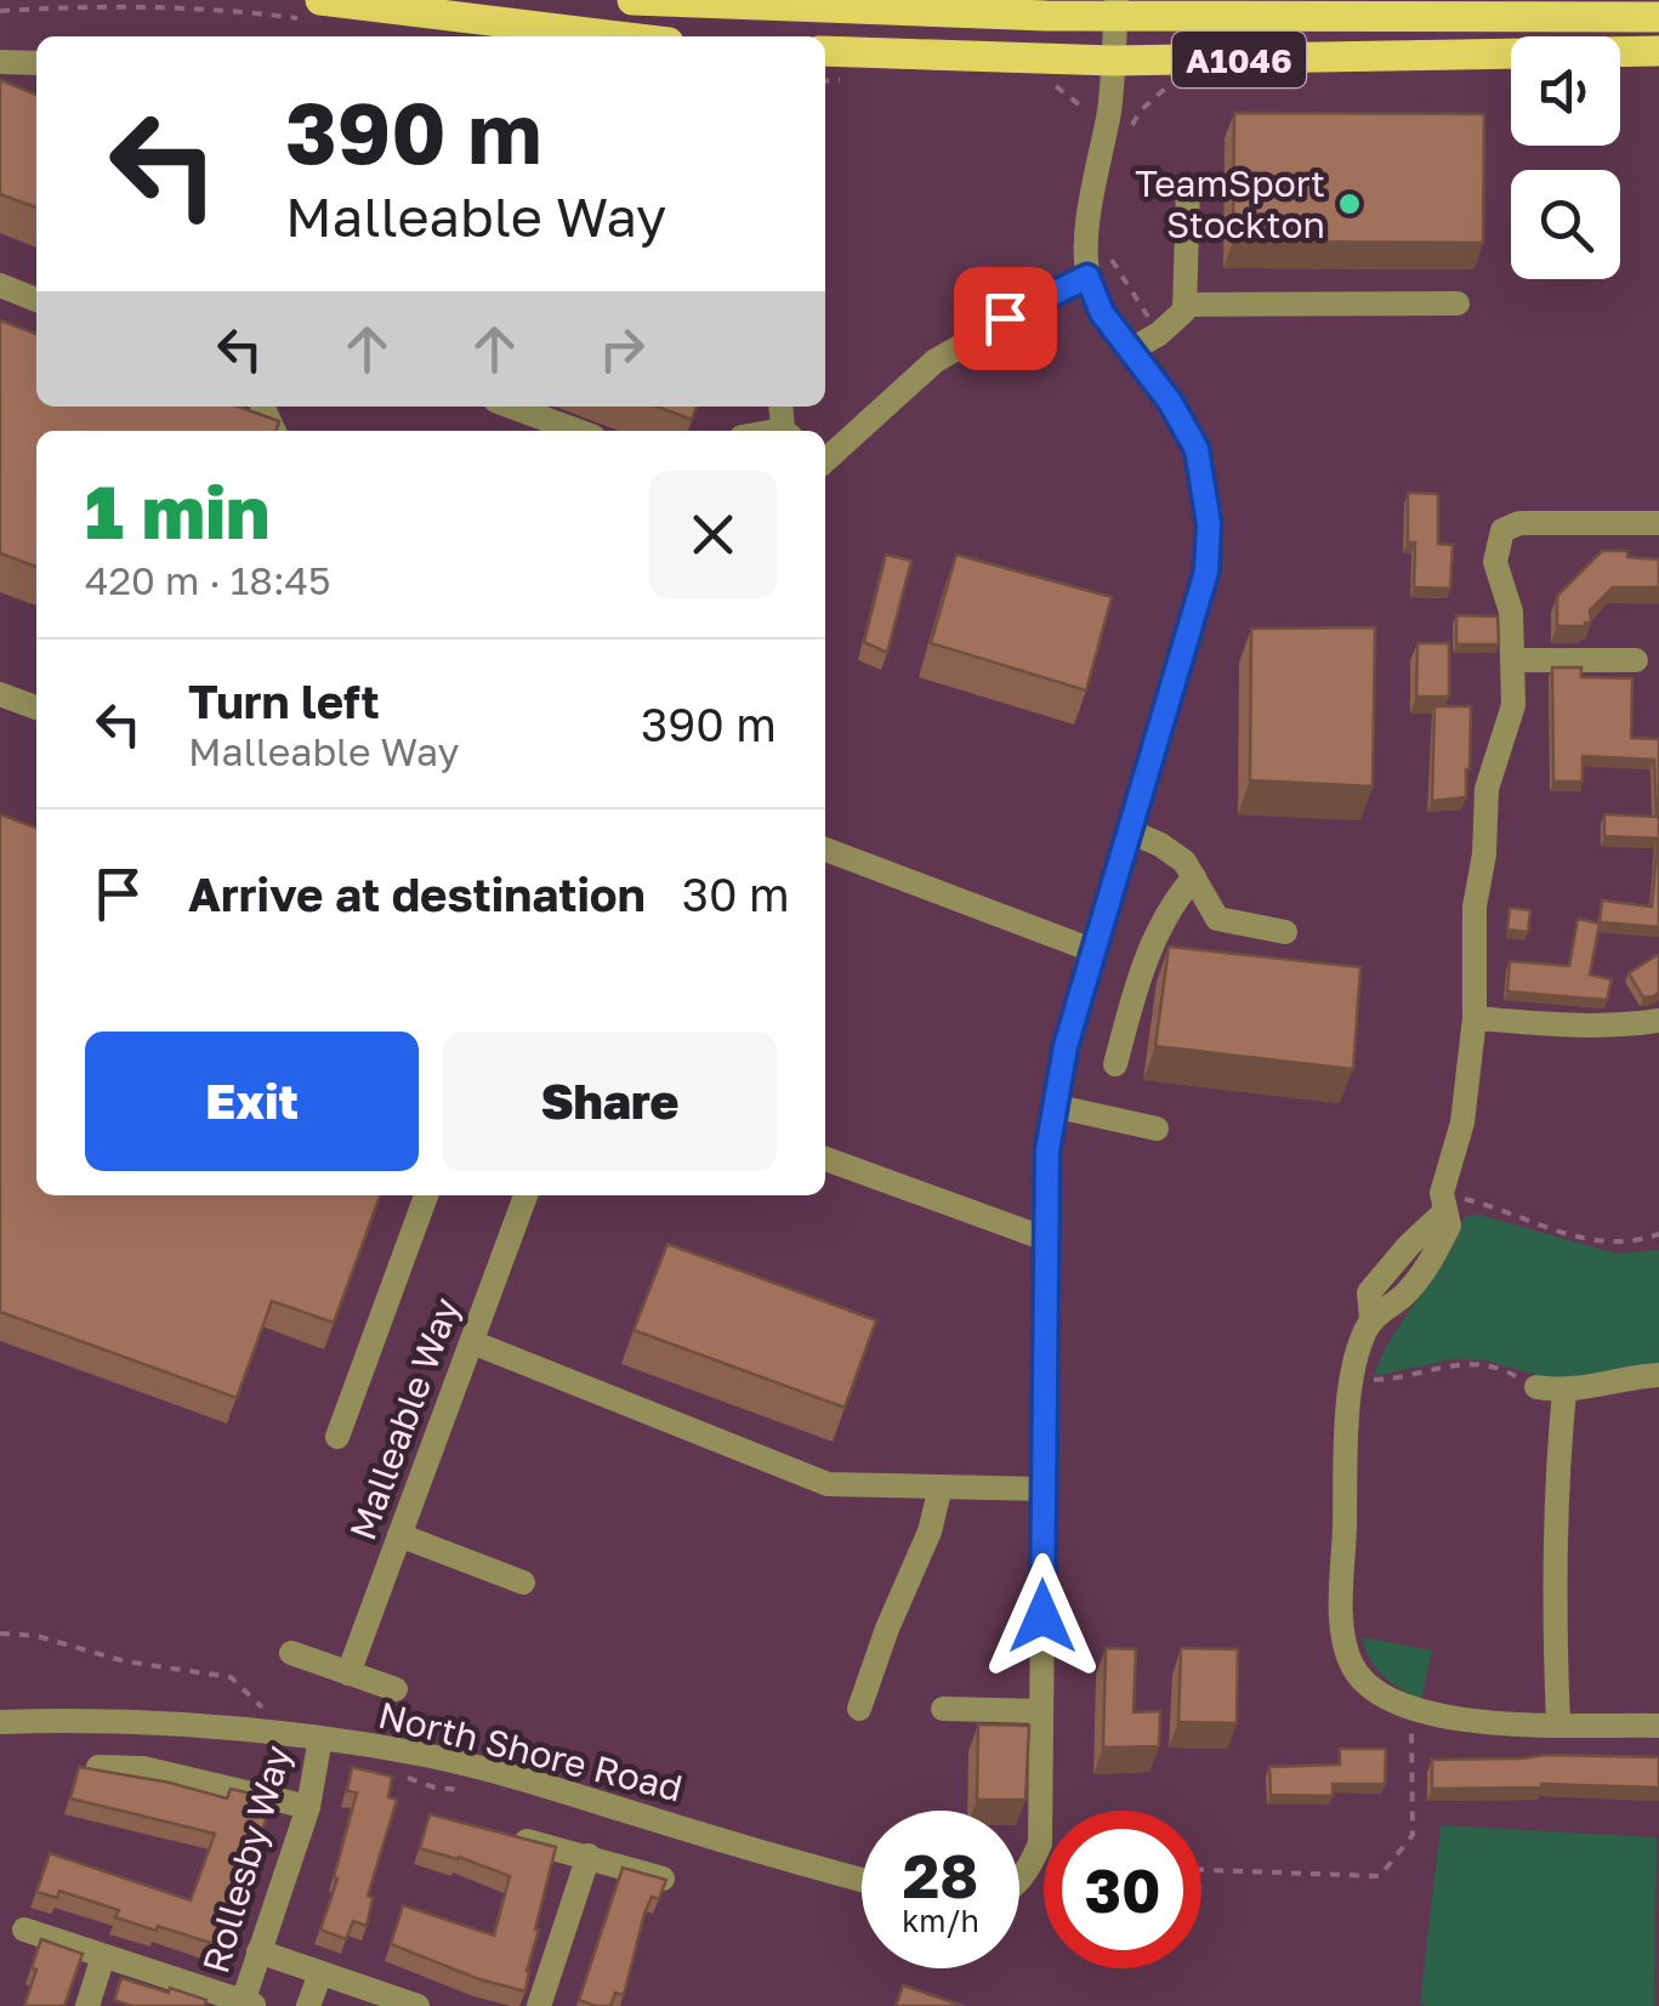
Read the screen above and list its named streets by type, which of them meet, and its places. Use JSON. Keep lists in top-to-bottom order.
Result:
{
  "streets": {
    "main road": ["A1046"],
    "street": ["Malleable Way", "North Shore Road", "Rollesby Way"]
  },
  "crossings": [
    ["North Shore Road", "Rollesby Way"]
  ],
  "places": ["TeamSport Stockton"],
  "page": {
    "turn": ["390 m", "Malleable Way"],
    "heading": ["1 min", "420 m · 18:45"],
    "list": [
      {
        "name": "Turn left",
        "note": "Malleable Way",
        "value": "390 m"
      },
      {
        "name": "Arrive at destination",
        "value": "30 m"
      }
    ],
    "buttons": ["Exit", "Share"],
    "speed": "28 km/h",
    "limit": "30"
  }
}
